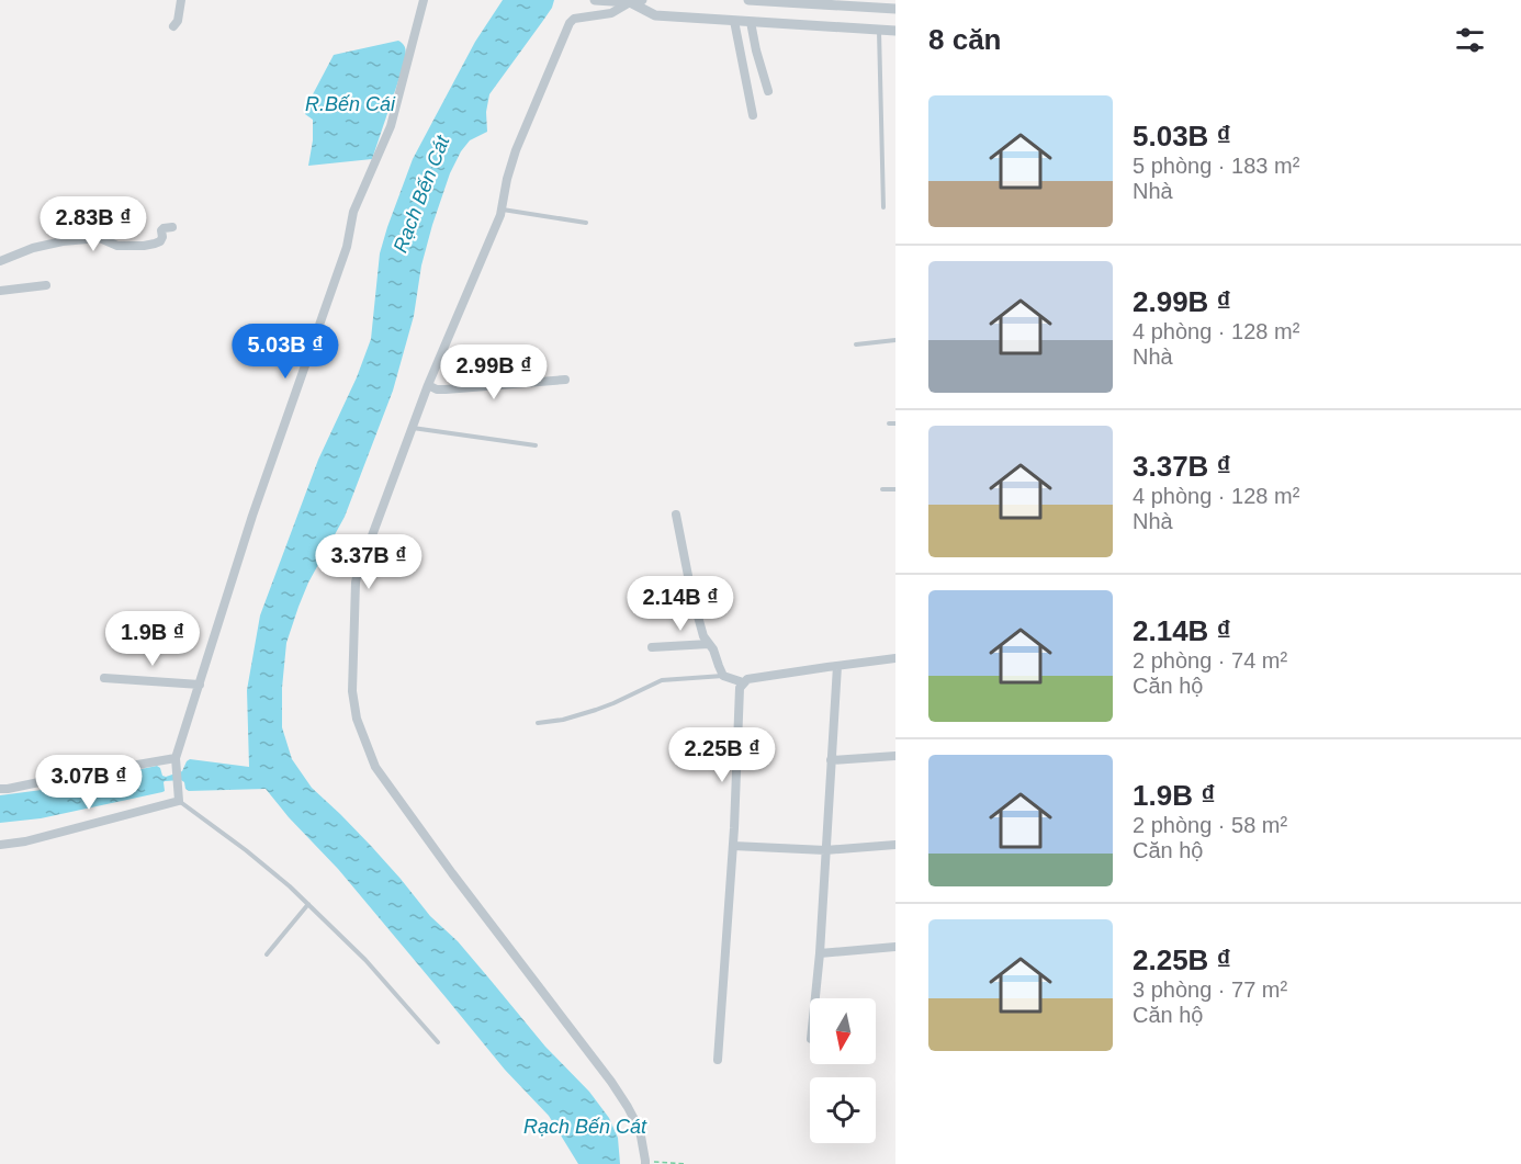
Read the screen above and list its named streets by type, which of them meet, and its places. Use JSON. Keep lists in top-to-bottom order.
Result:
{
  "water": ["R.Bến Cái", "Rạch Bến Cát"],
  "north": "bottom",
  "page": {
    "heading": "8 căn",
    "list": [
      {
        "name": "5.03B ₫",
        "note": "5 phòng · 183 m² · Nhà"
      },
      {
        "name": "2.99B ₫",
        "note": "4 phòng · 128 m² · Nhà"
      },
      {
        "name": "3.37B ₫",
        "note": "4 phòng · 128 m² · Nhà"
      },
      {
        "name": "2.14B ₫",
        "note": "2 phòng · 74 m² · Căn hộ"
      },
      {
        "name": "1.9B ₫",
        "note": "2 phòng · 58 m² · Căn hộ"
      },
      {
        "name": "2.25B ₫",
        "note": "3 phòng · 77 m² · Căn hộ"
      }
    ],
    "price": [
      "2.83B ₫",
      "5.03B ₫",
      "2.99B ₫",
      "3.37B ₫",
      "2.14B ₫",
      "1.9B ₫",
      "2.25B ₫",
      "3.07B ₫"
    ]
  }
}
